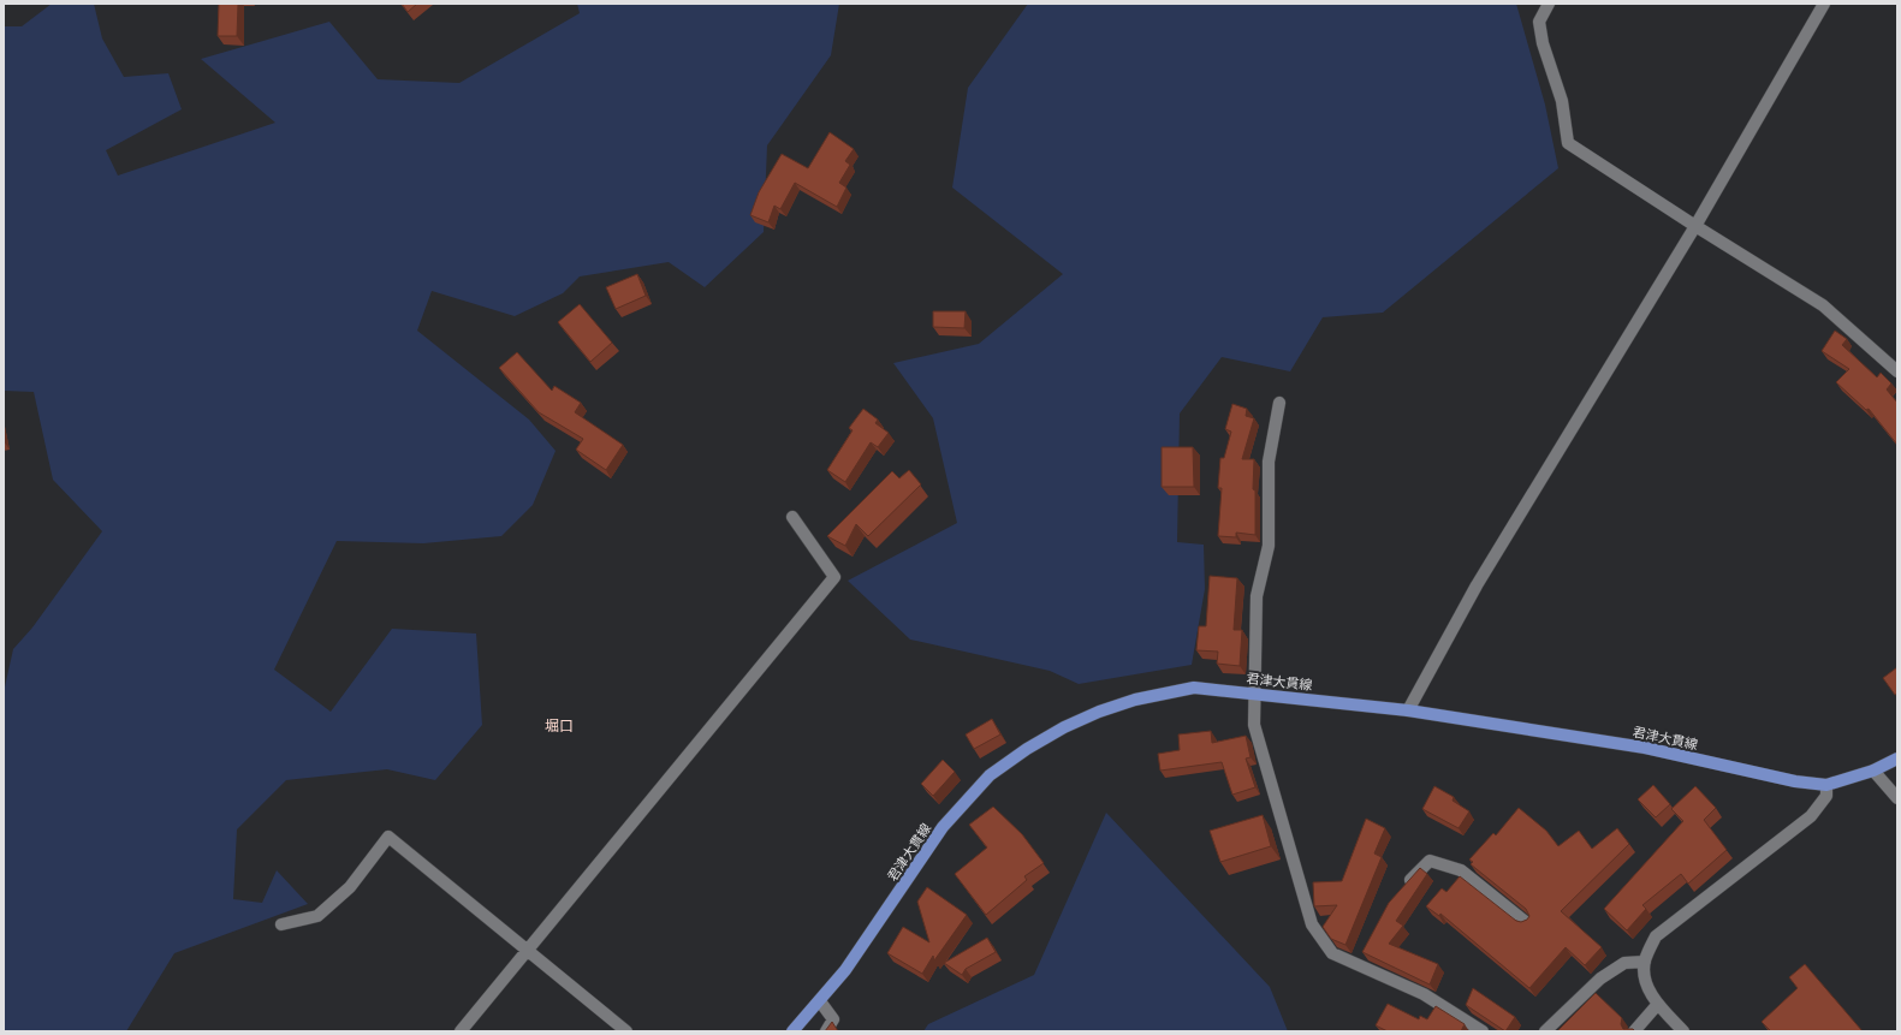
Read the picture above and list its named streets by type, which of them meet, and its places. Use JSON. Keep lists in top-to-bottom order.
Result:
{
  "streets": {
    "main road": ["君津大貫線"]
  },
  "districts": ["堀口"]
}
